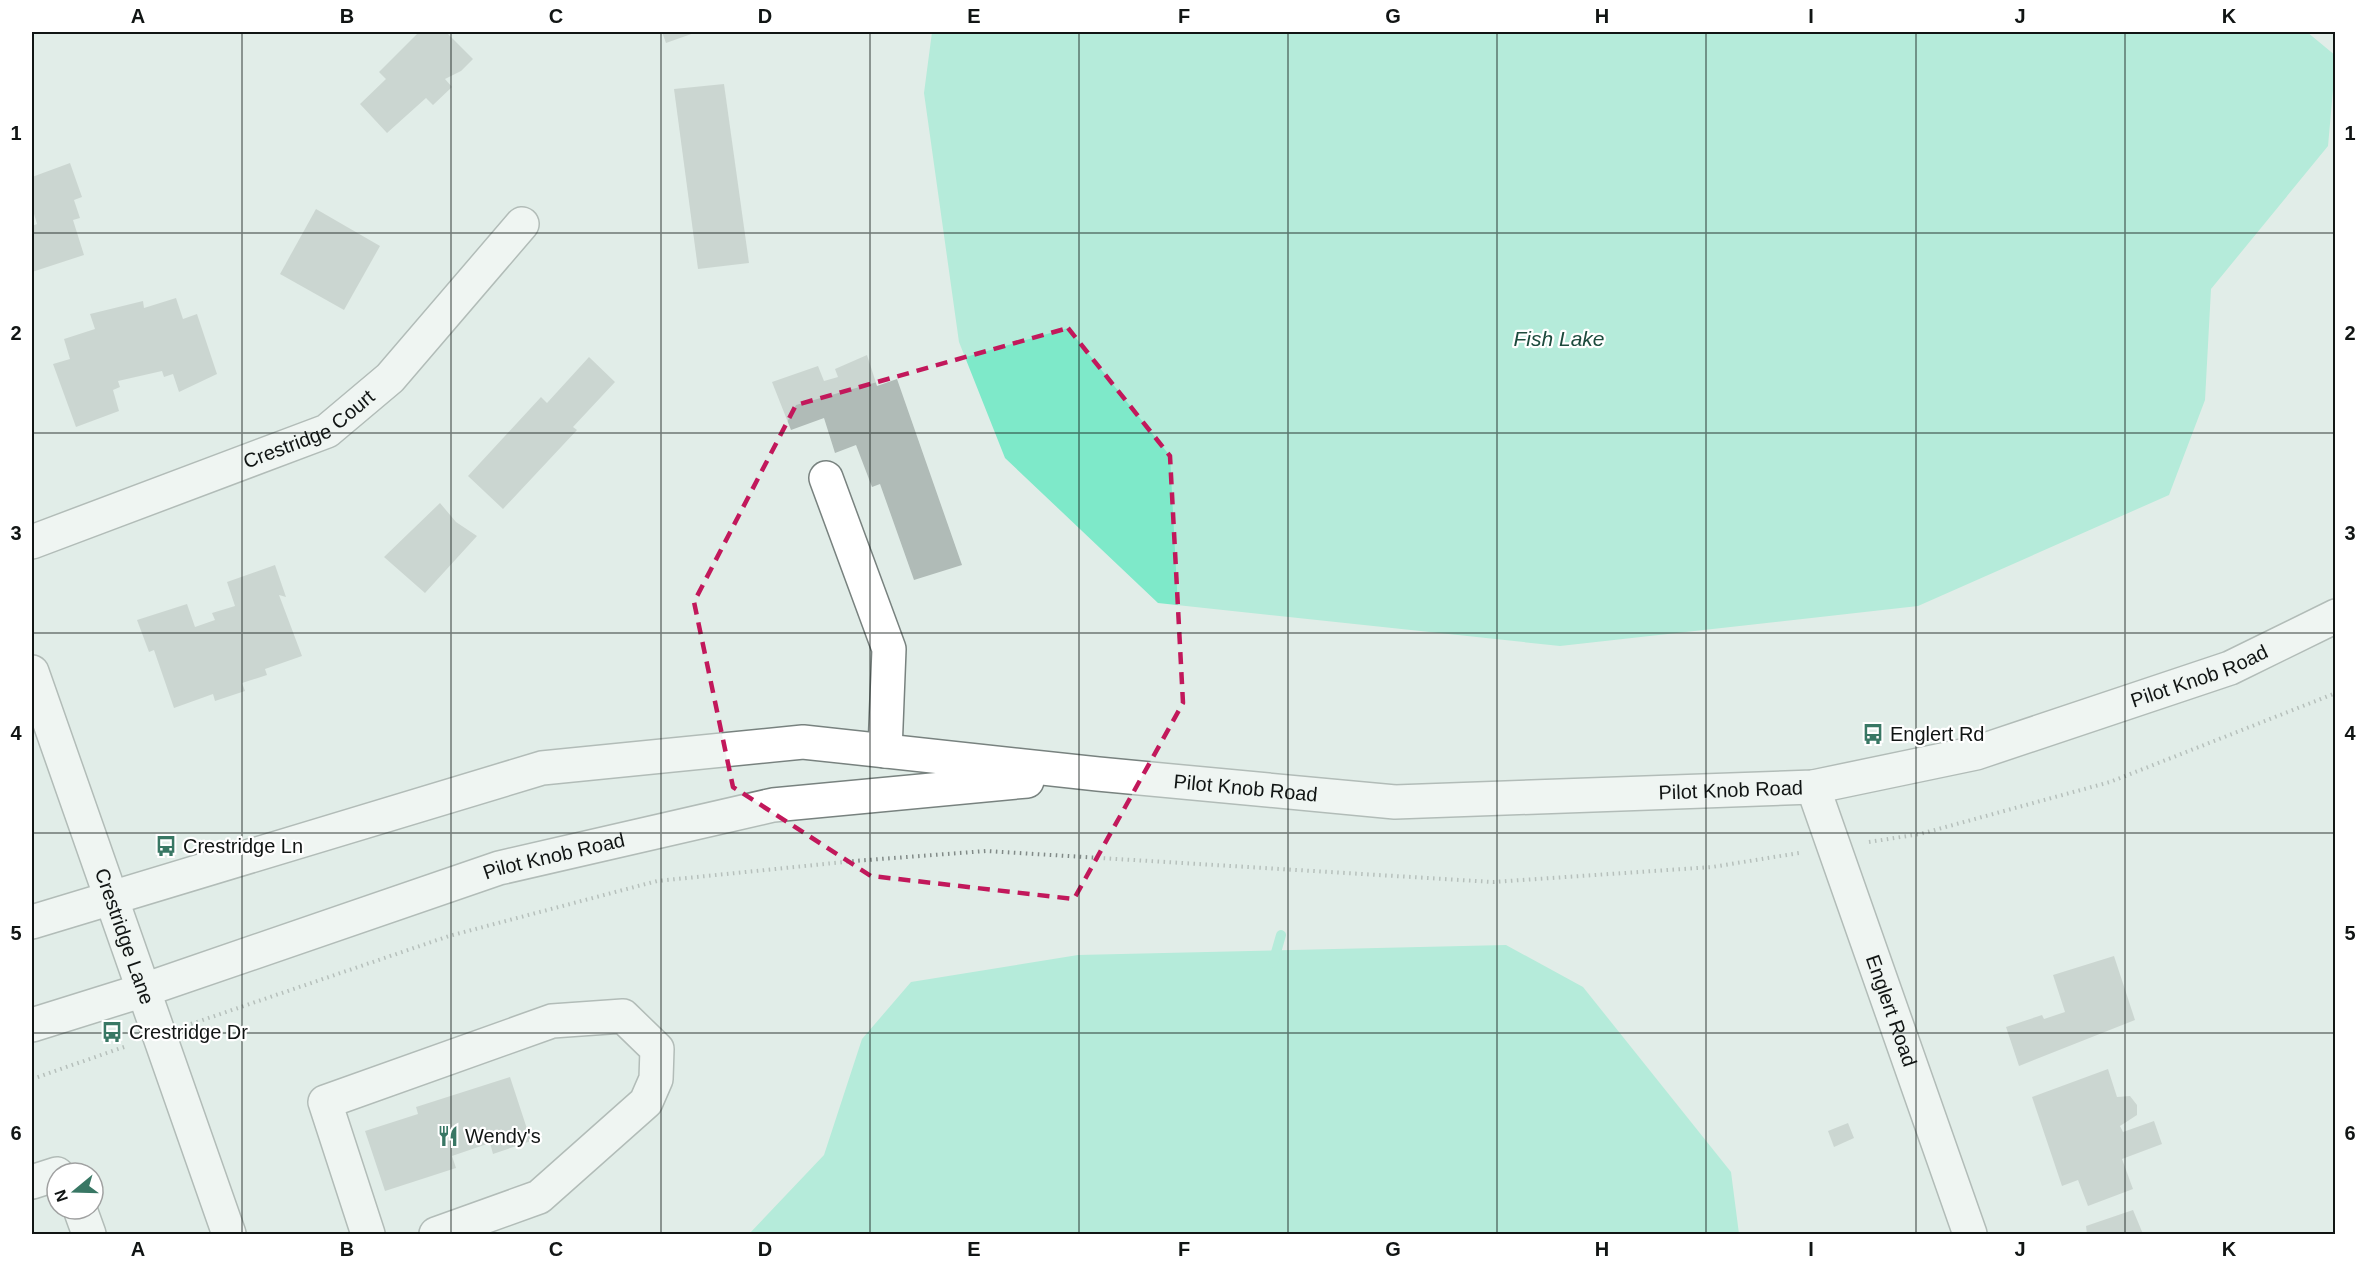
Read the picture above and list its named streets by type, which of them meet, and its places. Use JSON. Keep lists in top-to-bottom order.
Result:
{
  "streets": {
    "main road": [
      "Crestridge Court",
      "Pilot Knob Road",
      "Crestridge Lane",
      "Englert Road"
    ]
  },
  "crossings": [
    ["Pilot Knob Road", "Crestridge Lane"],
    ["Pilot Knob Road", "Englert Road"]
  ],
  "water": ["Fish Lake"],
  "places": {
    "bus stop": ["Englert Rd", "Crestridge Ln", "Crestridge Dr"],
    "restaurant": ["Wendy's"]
  },
  "north": "left",
  "grid": {
    "columns": [
      "A",
      "B",
      "C",
      "D",
      "E",
      "F",
      "G",
      "H",
      "I",
      "J",
      "K"
    ],
    "rows": [
      "1",
      "2",
      "3",
      "4",
      "5",
      "6"
    ]
  }
}
